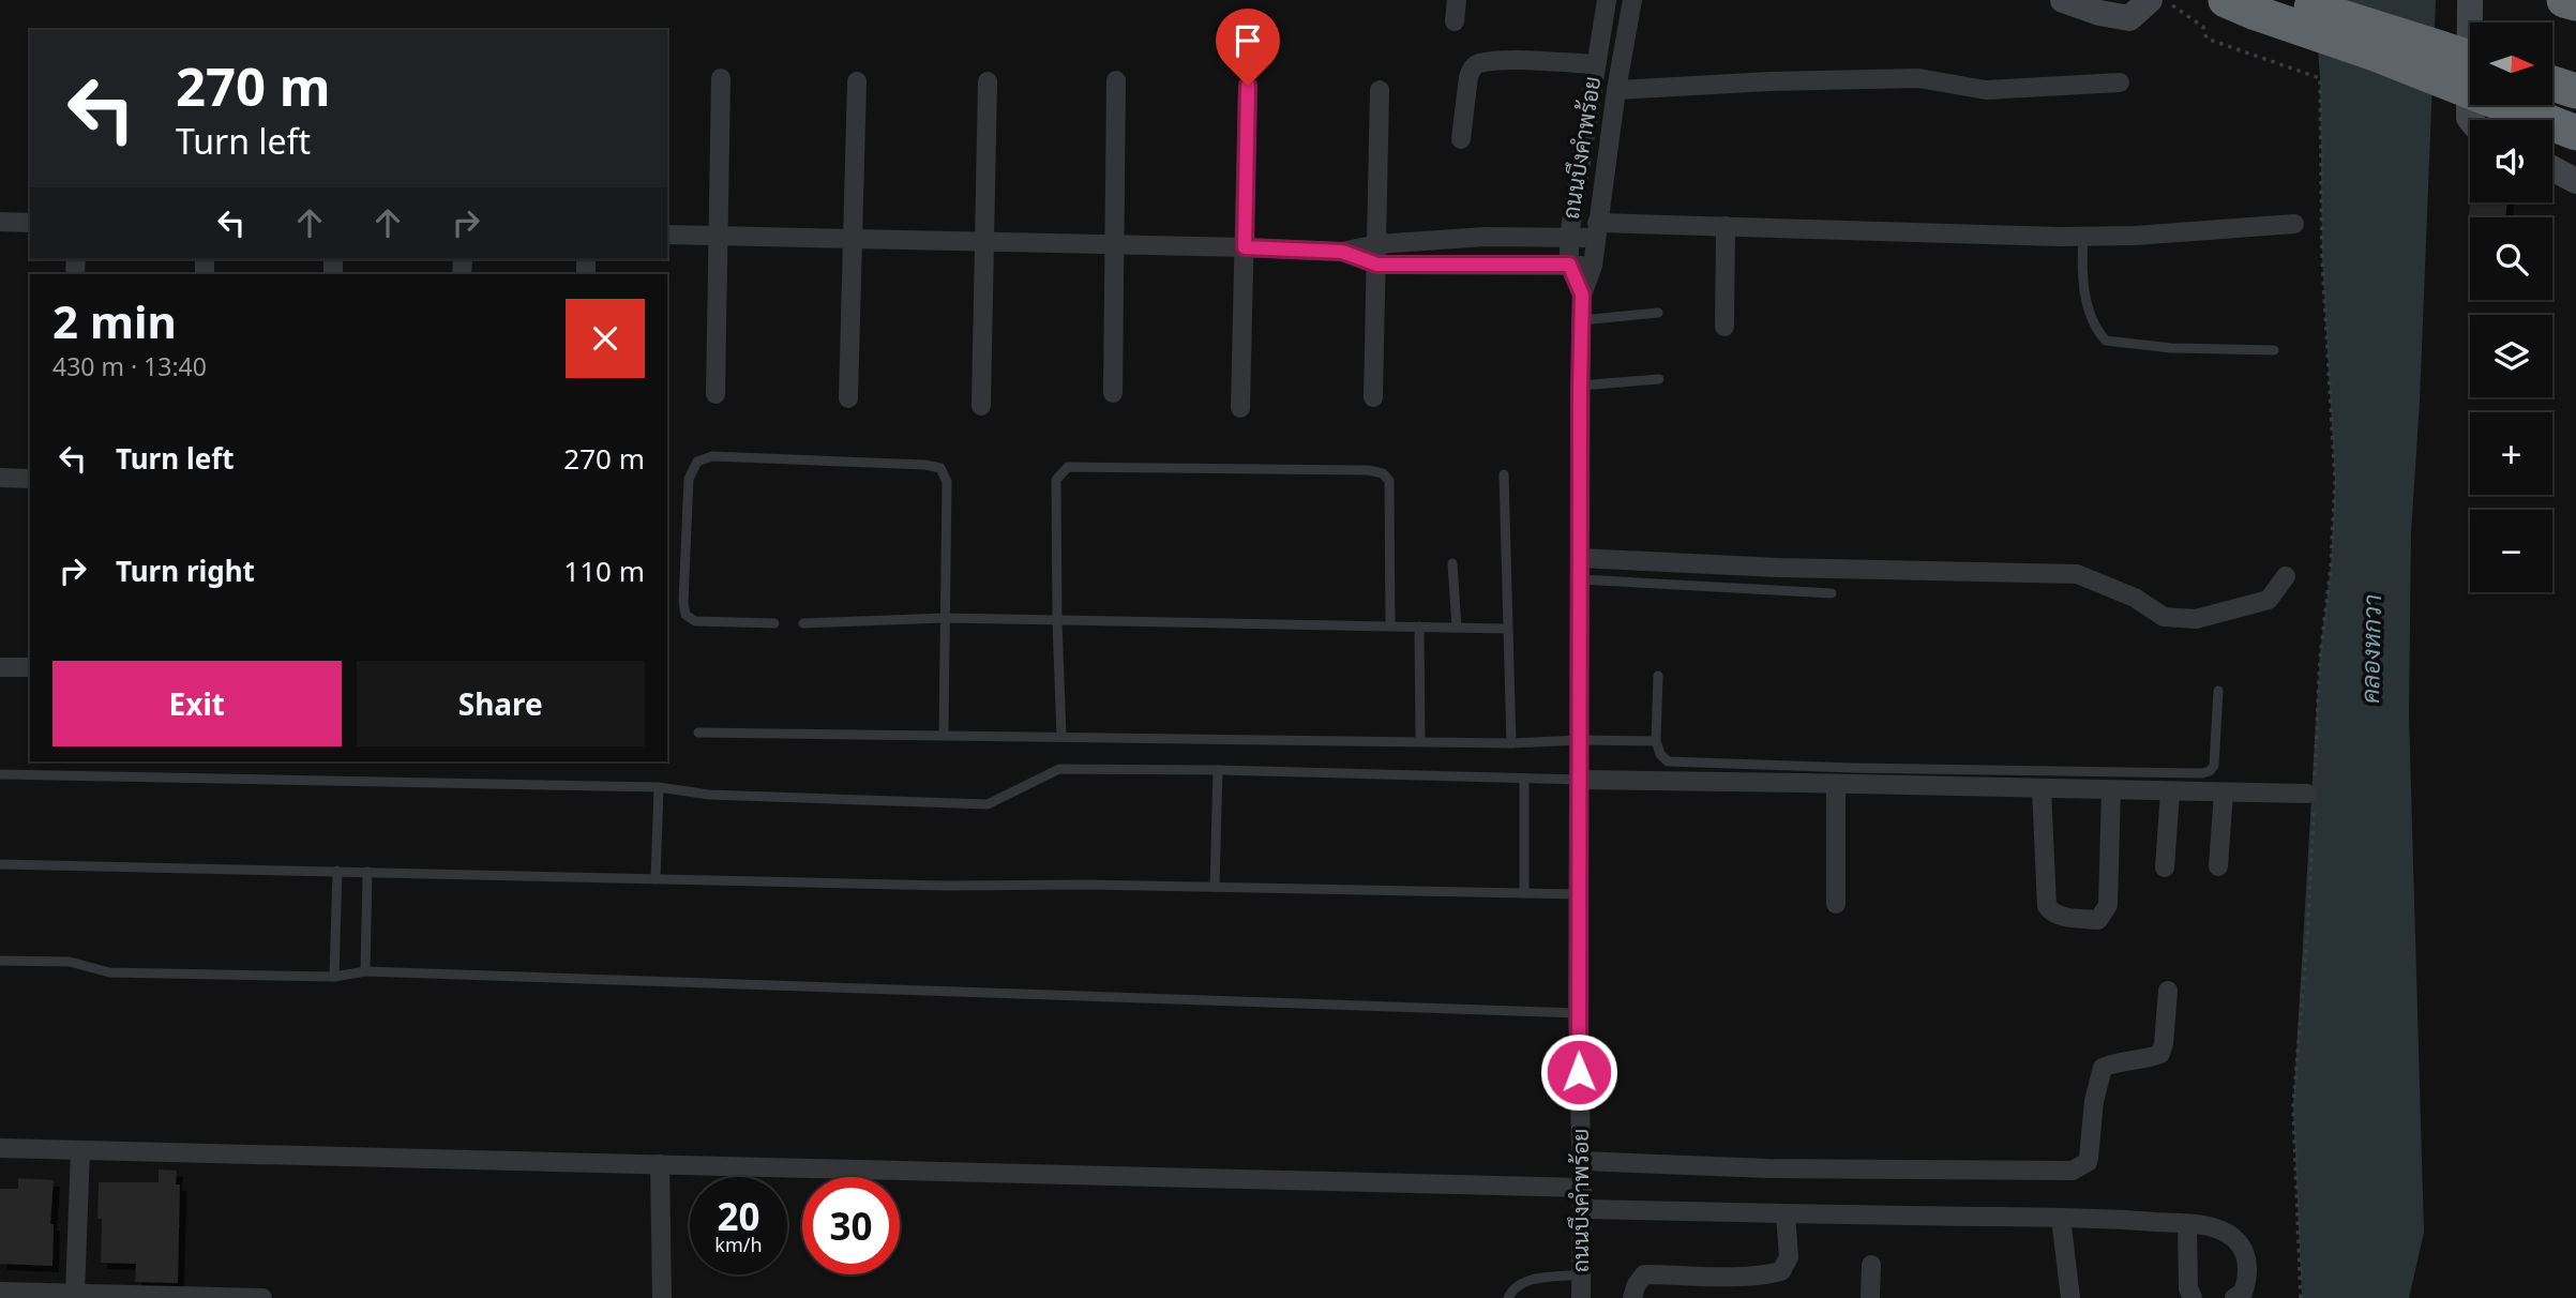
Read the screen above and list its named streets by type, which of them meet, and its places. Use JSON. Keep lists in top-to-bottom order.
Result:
{
  "streets": {
    "street": ["ถนนบึงคำพร้อย"]
  },
  "water": ["คลองหกวา"],
  "north": "right",
  "page": {
    "map_buttons": ["+", "−"],
    "turn": ["270 m", "Turn left"],
    "heading": ["2 min", "430 m · 13:40"],
    "list": [
      {
        "name": "Turn left",
        "value": "270 m"
      },
      {
        "name": "Turn right",
        "value": "110 m"
      }
    ],
    "buttons": ["Exit", "Share"],
    "speed": "20 km/h",
    "limit": "30"
  }
}
